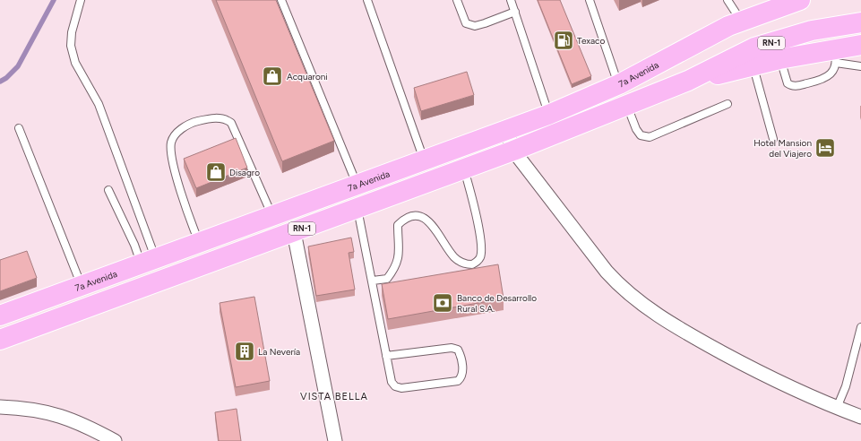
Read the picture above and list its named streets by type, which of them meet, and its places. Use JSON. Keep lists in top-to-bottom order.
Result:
{
  "streets": {
    "main road": ["RN-1", "7a Avenida"]
  },
  "crossings": [
    ["RN-1", "7a Avenida"]
  ],
  "districts": ["VISTA BELLA"],
  "places": {
    "fuel station": ["Texaco"],
    "shop": ["Acquaroni", "Disagro"],
    "hotel": ["Hotel Mansion del Viajero"],
    "bank": ["Banco de Desarrollo Rural S.A."],
    "building": ["La Nevería"]
  }
}
